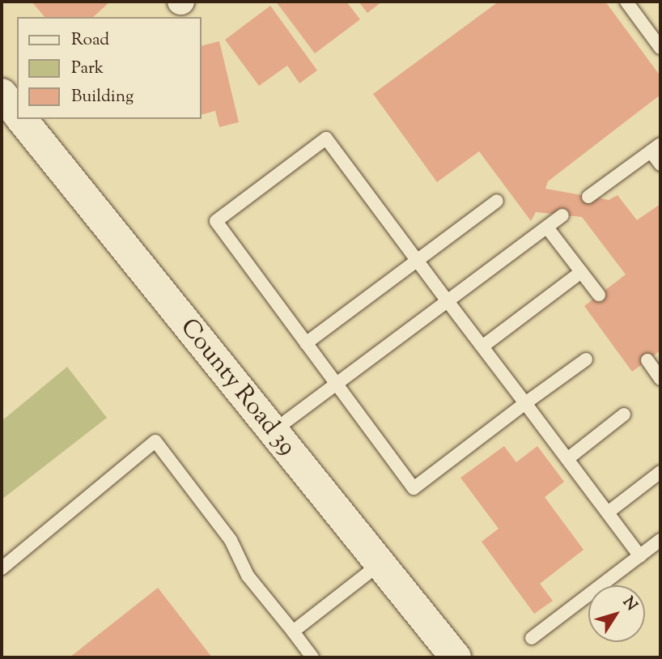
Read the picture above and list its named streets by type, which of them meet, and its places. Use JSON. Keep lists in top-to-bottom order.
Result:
{
  "streets": {
    "street": ["County Road 39"]
  },
  "legend": ["Road", "Park", "Building"],
  "north": "top right"
}
